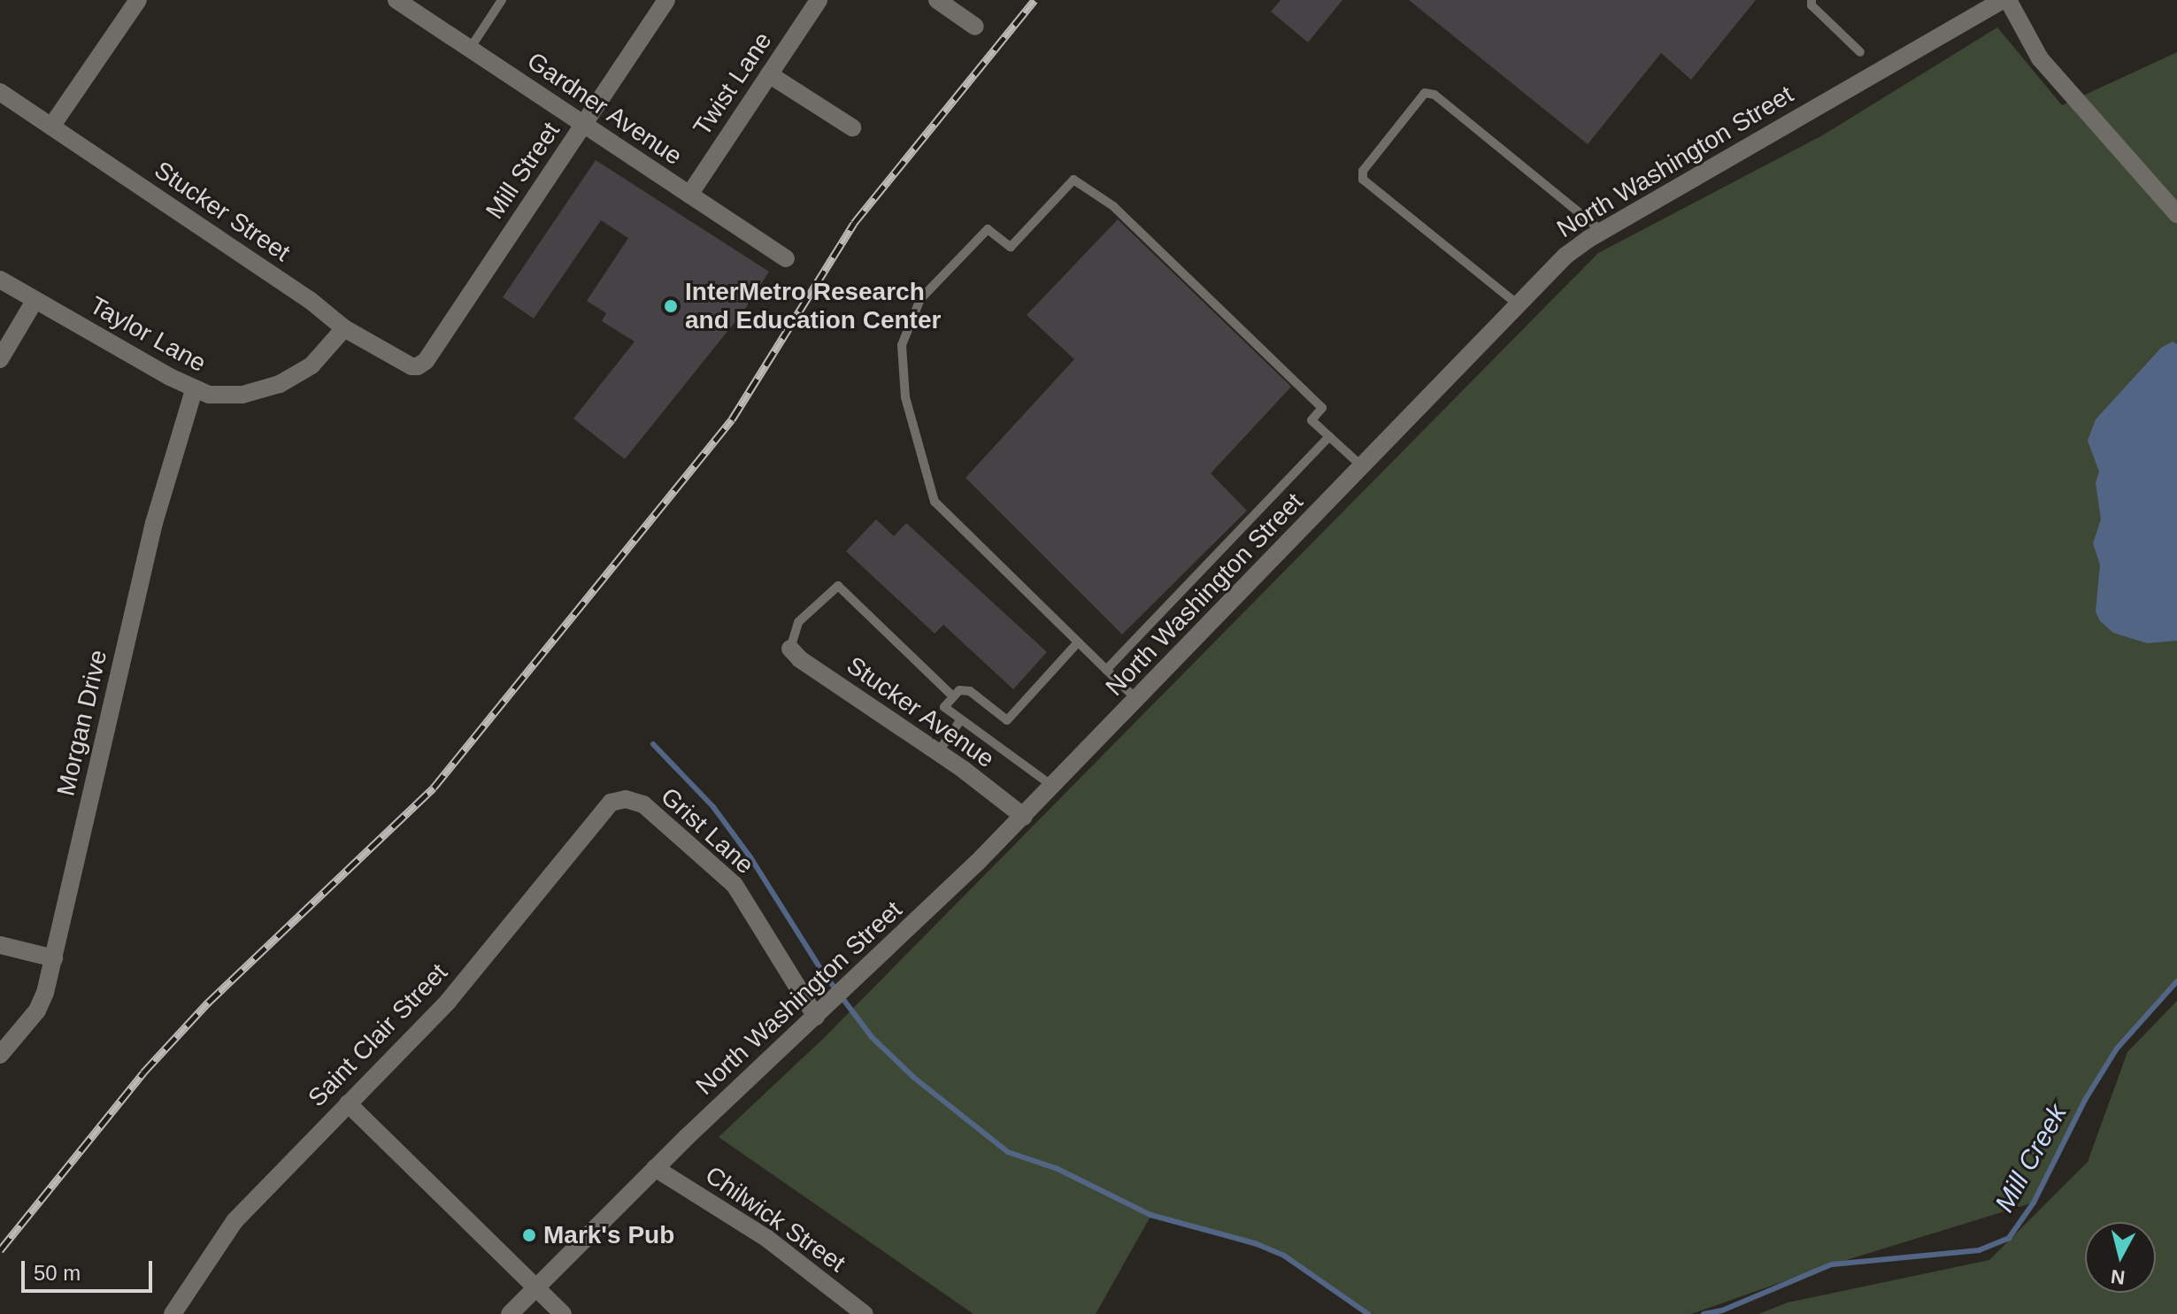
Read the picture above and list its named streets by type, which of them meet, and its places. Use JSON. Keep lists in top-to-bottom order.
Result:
{
  "streets": {
    "street": [
      "Twist Lane",
      "Gardner Avenue",
      "North Washington Street",
      "Mill Street",
      "Stucker Street",
      "Taylor Lane",
      "Stucker Avenue",
      "Morgan Drive",
      "Grist Lane",
      "Saint Clair Street",
      "Chilwick Street"
    ]
  },
  "crossings": [
    ["Twist Lane", "Gardner Avenue"],
    ["Gardner Avenue", "Mill Street"],
    ["North Washington Street", "Stucker Avenue"],
    ["North Washington Street", "Grist Lane"],
    ["North Washington Street", "Chilwick Street"],
    ["Mill Street", "Stucker Street"],
    ["Stucker Street", "Taylor Lane"],
    ["Taylor Lane", "Morgan Drive"],
    ["Grist Lane", "Saint Clair Street"]
  ],
  "water": ["Mill Creek"],
  "places": ["InterMetro Research and Education Center", "Mark's Pub"],
  "scale_bar": "50 m",
  "north": "bottom"
}
